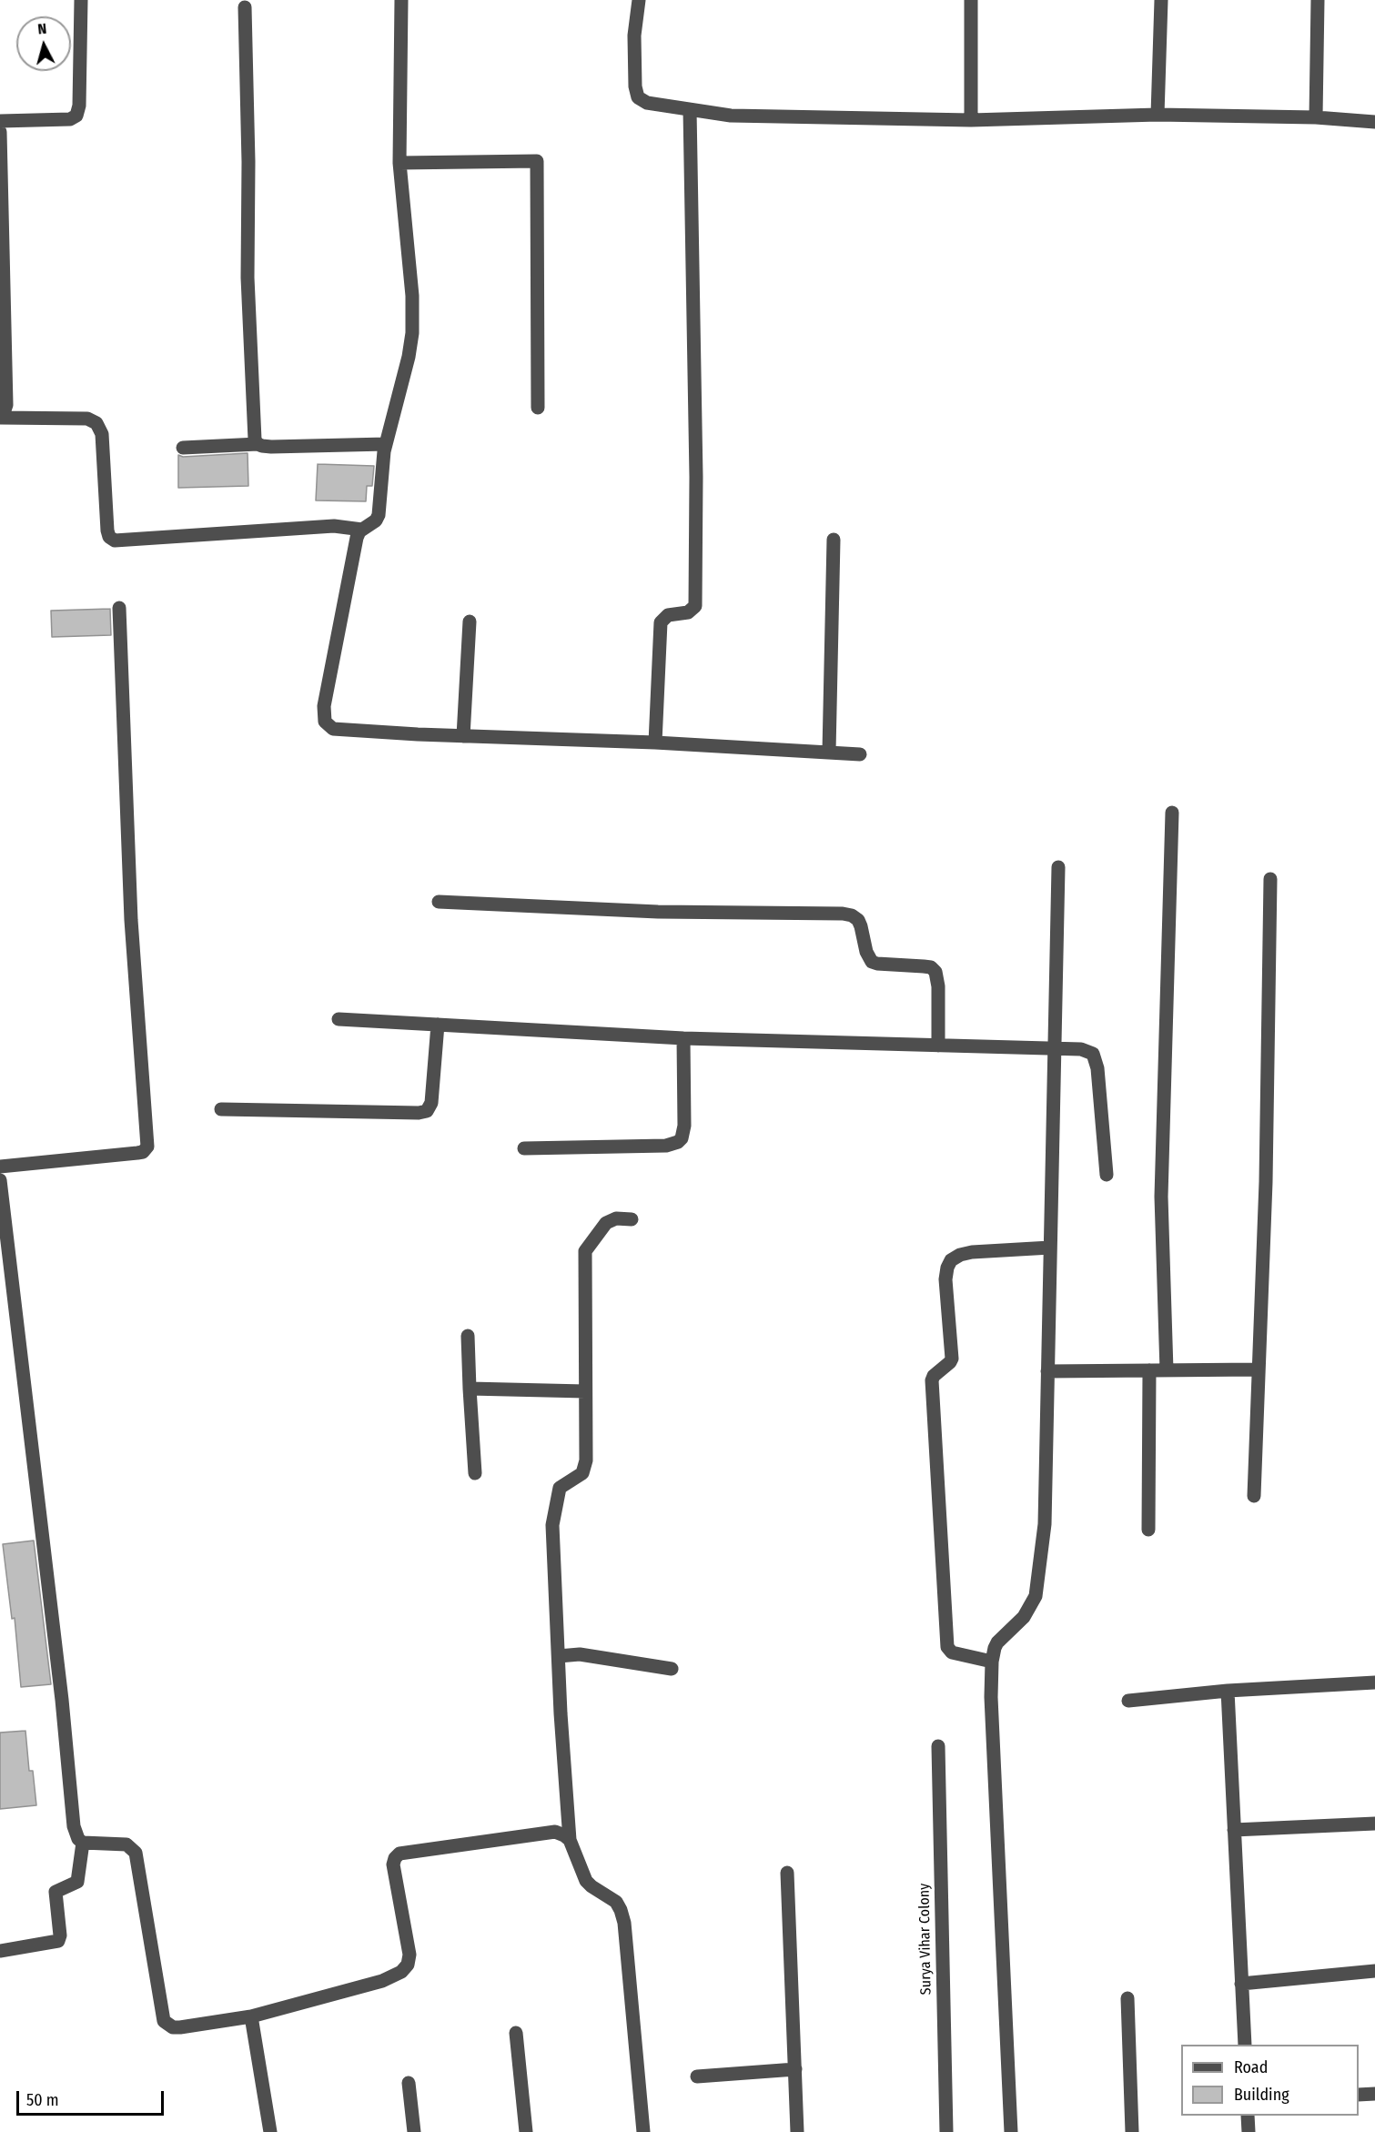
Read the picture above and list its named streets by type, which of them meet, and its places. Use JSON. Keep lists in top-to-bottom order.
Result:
{
  "streets": {
    "street": ["Surya Vihar Colony"]
  },
  "legend": ["Road", "Building"],
  "scale_bar": "50 m",
  "north": "top"
}
